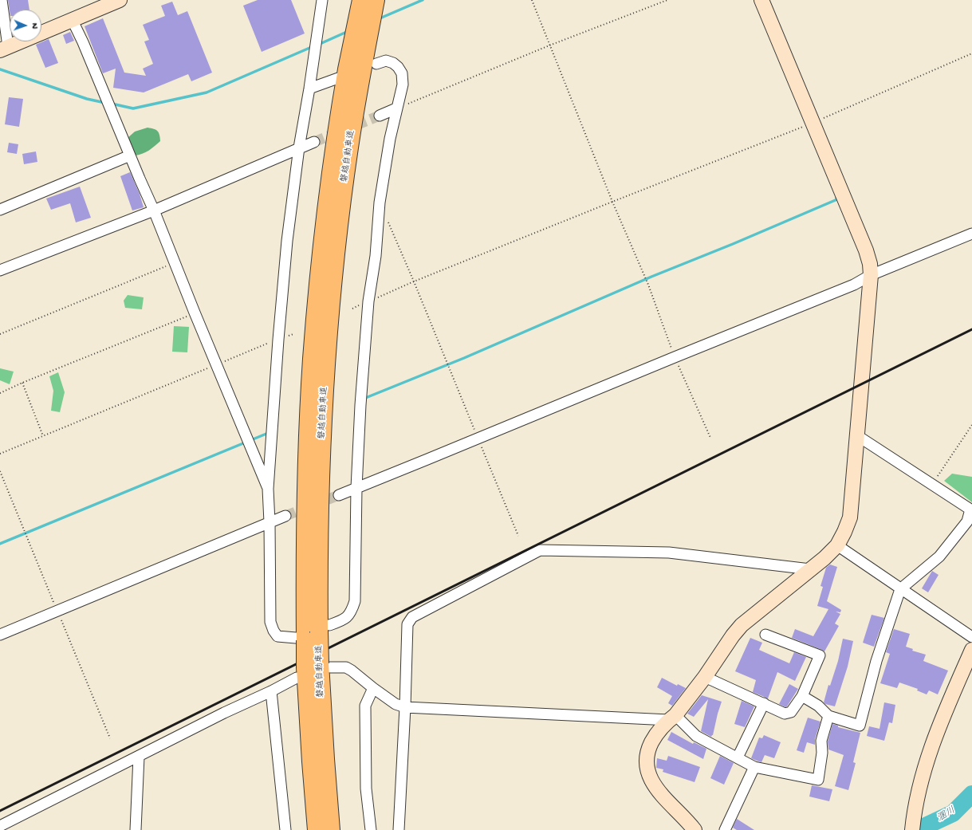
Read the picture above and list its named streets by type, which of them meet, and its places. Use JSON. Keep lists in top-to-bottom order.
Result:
{
  "streets": {
    "highway": ["磐越自動車道"]
  },
  "water": ["溷川"],
  "north": "right"
}
